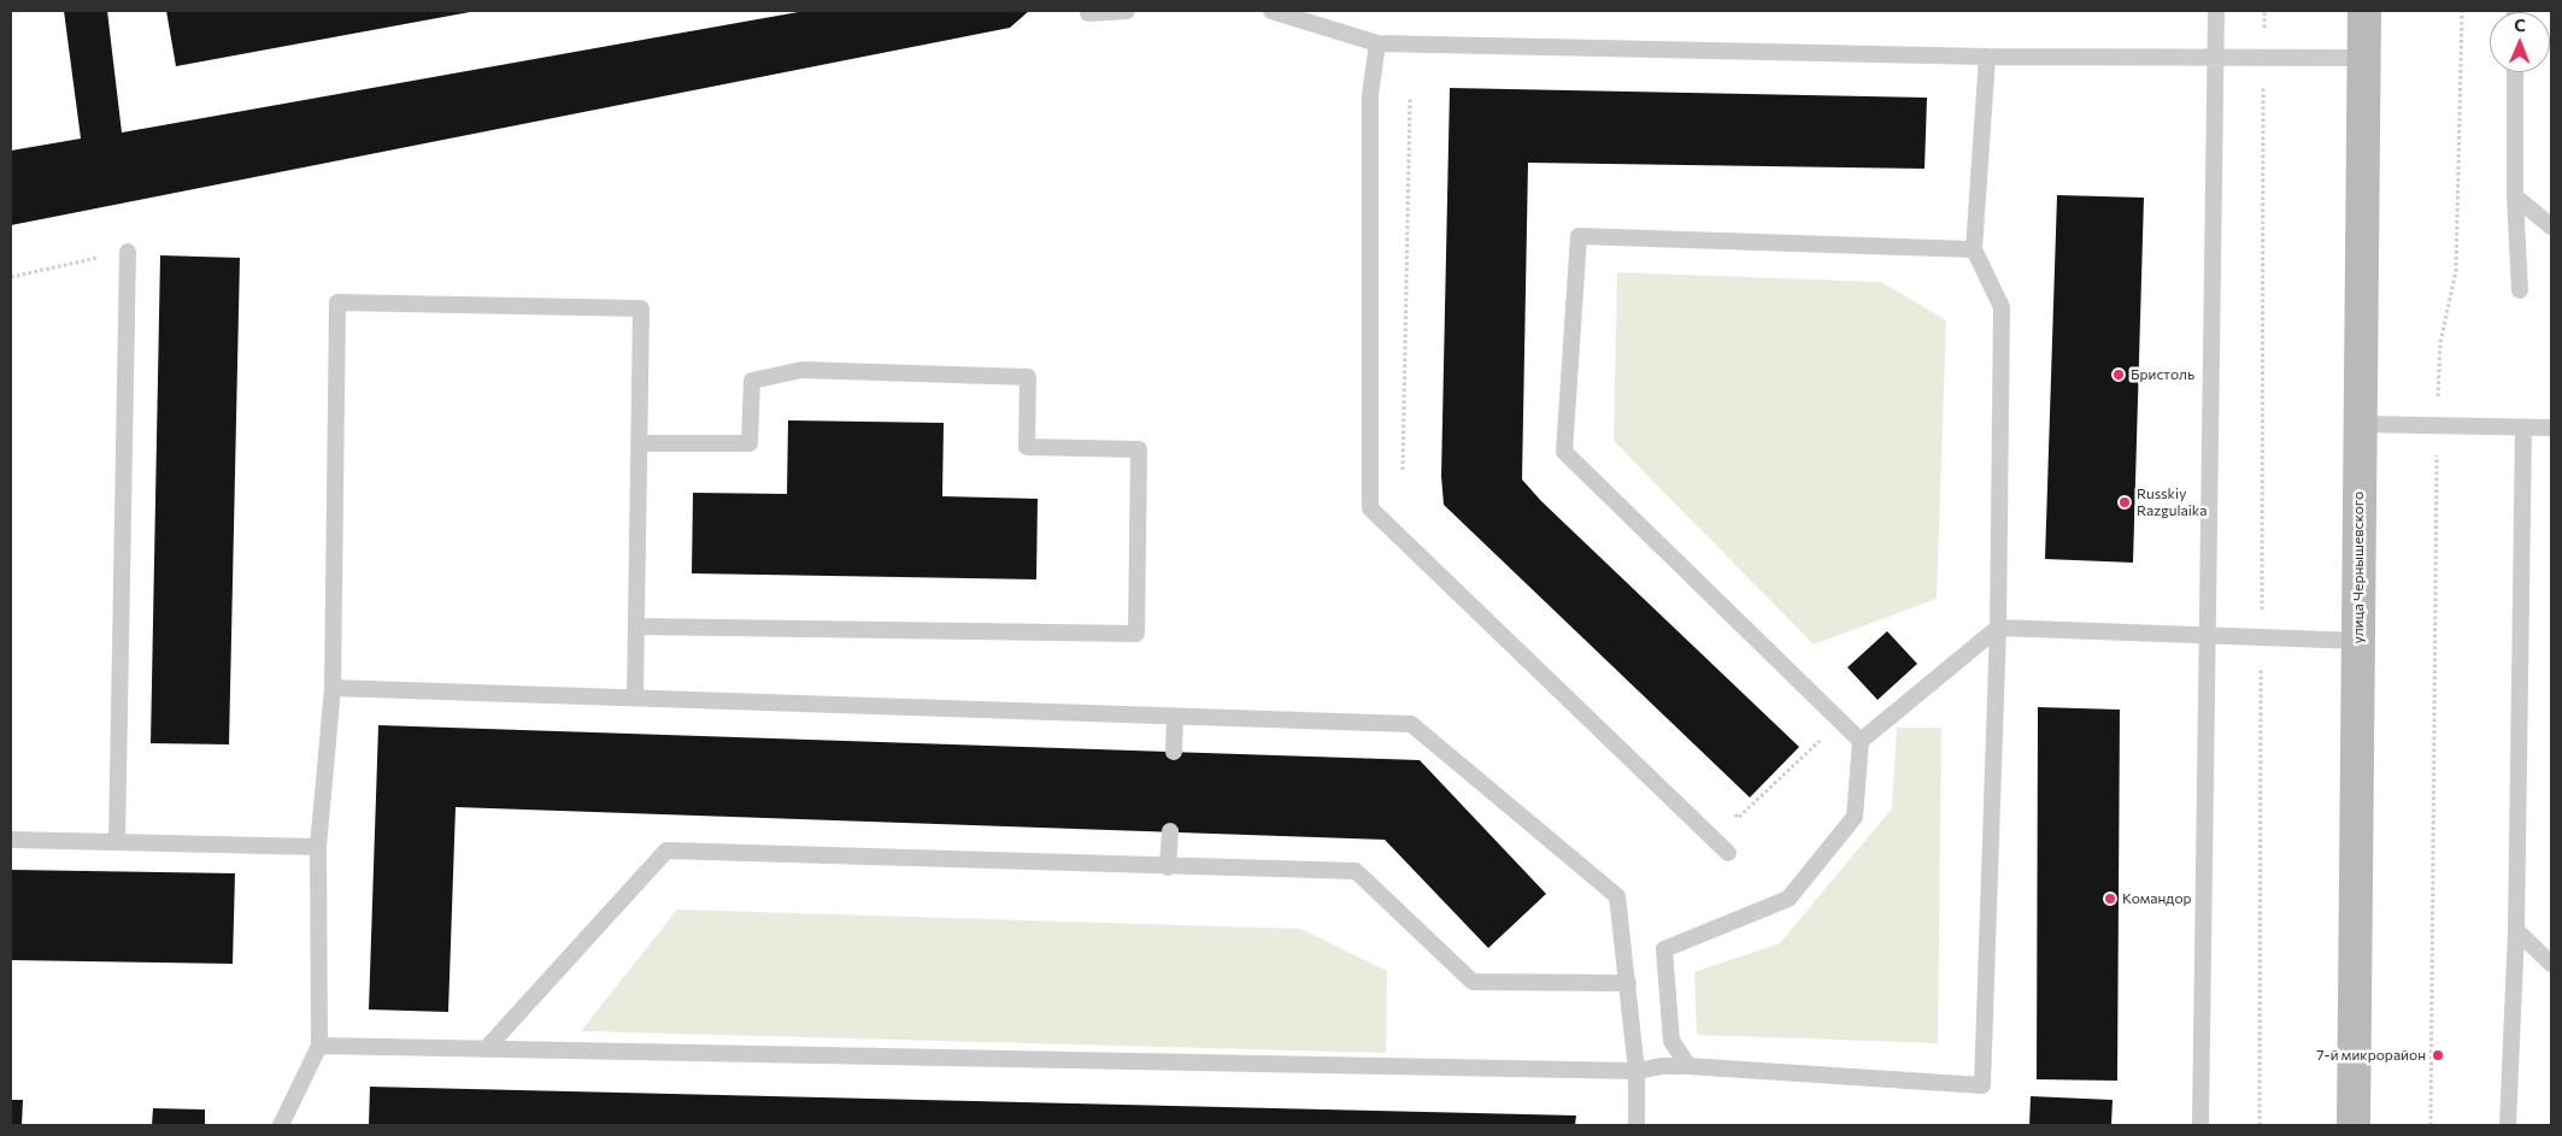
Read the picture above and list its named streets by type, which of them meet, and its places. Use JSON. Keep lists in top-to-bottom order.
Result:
{
  "streets": {
    "main road": ["улица Чернышевского"]
  },
  "places": [
    "Бристоль",
    "Russkiy Razgulaika",
    "Командор",
    "7-й микрорайон"
  ],
  "north": "top"
}
